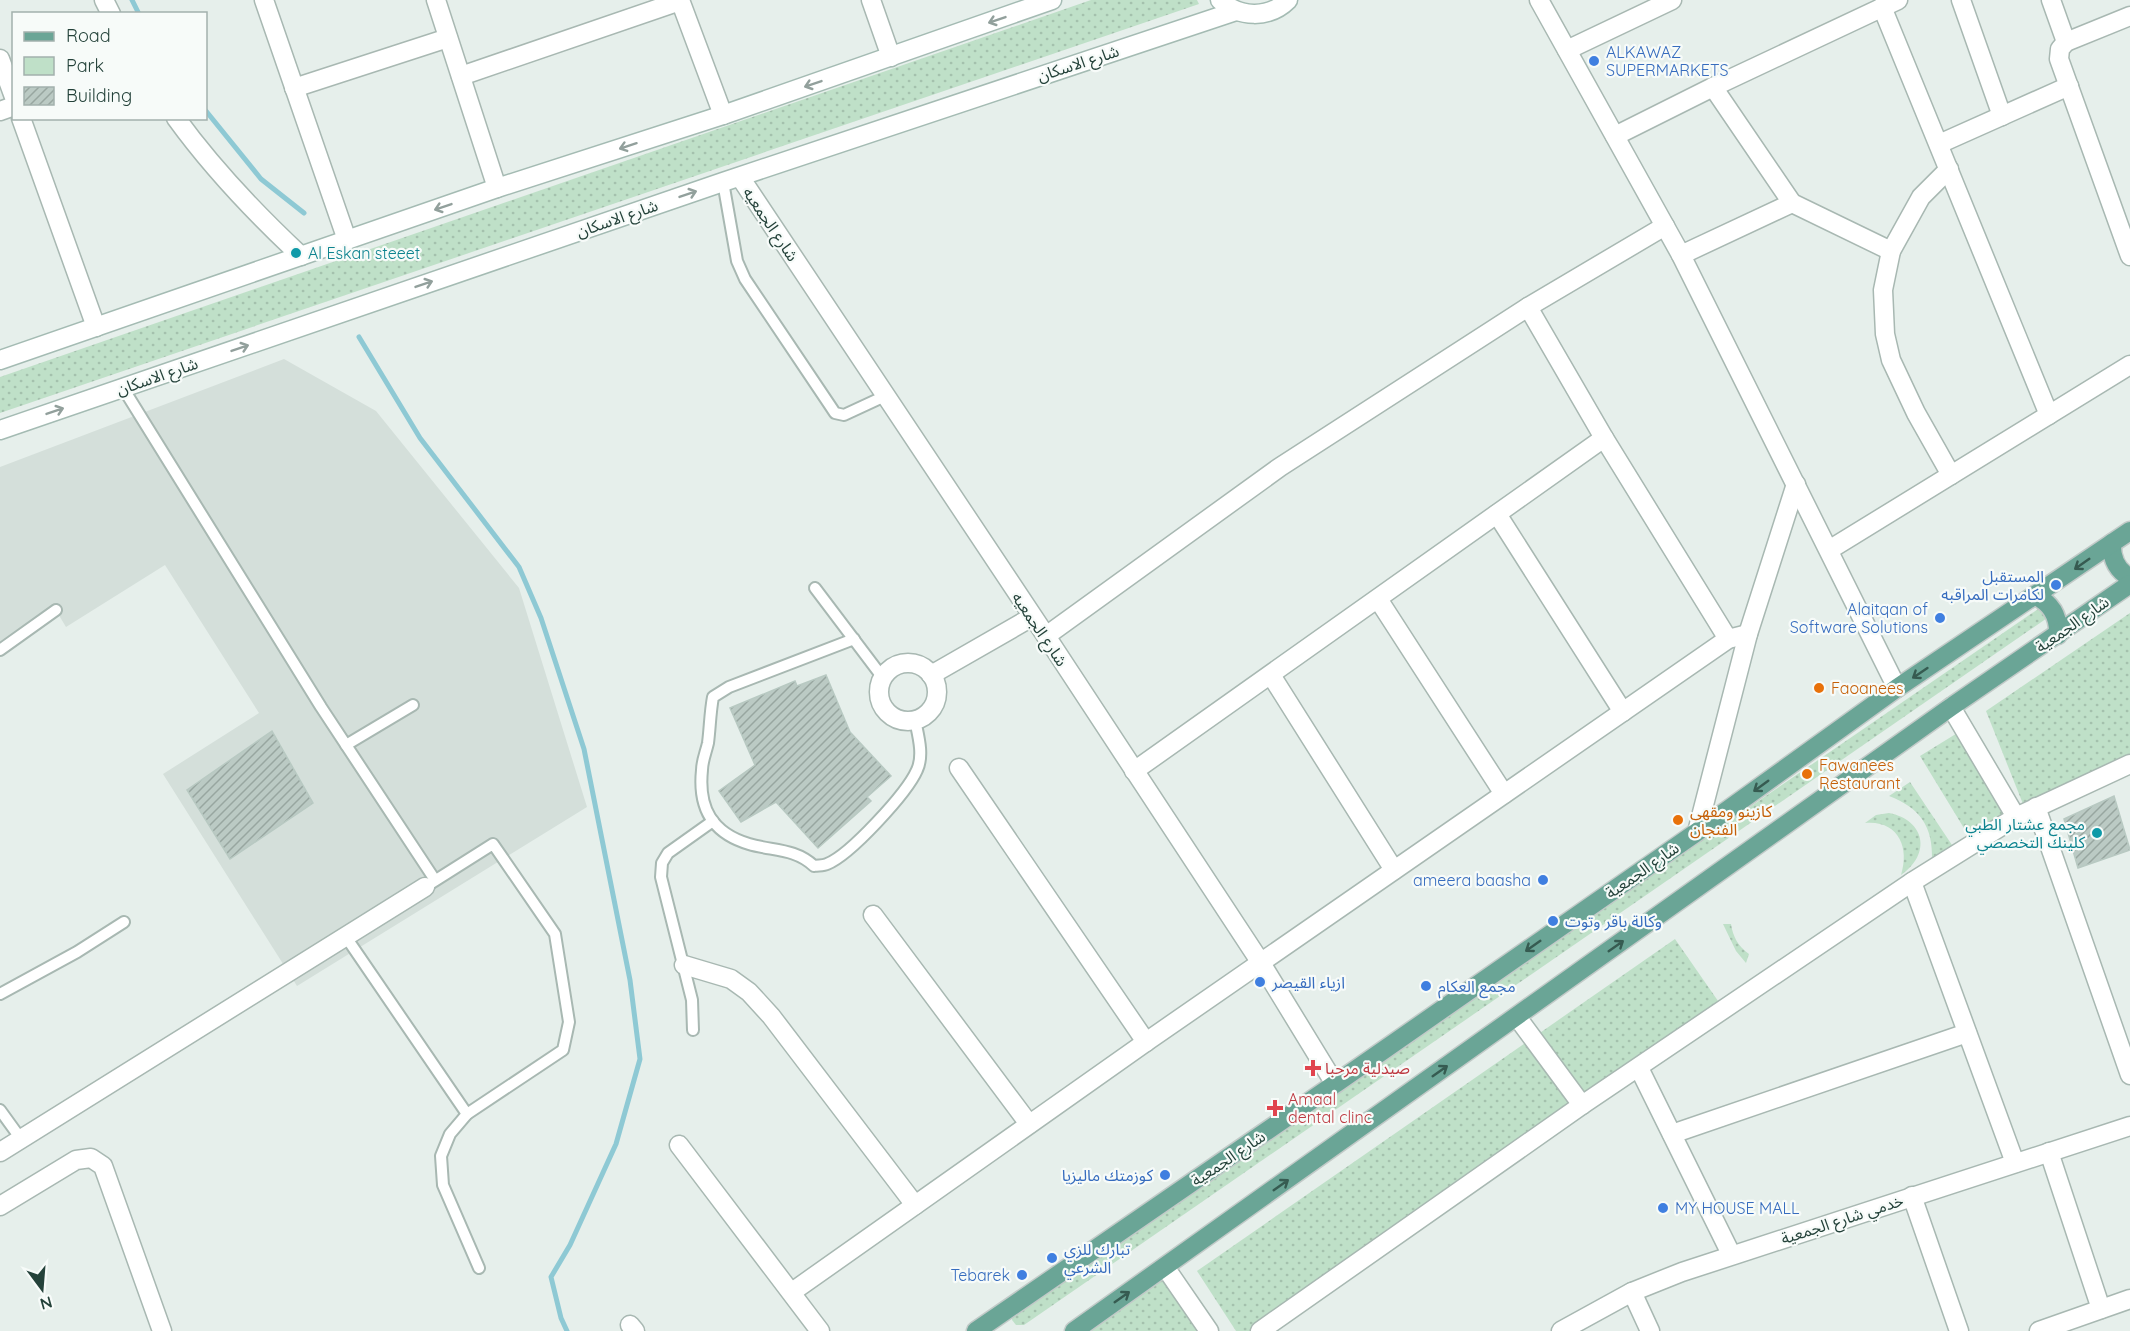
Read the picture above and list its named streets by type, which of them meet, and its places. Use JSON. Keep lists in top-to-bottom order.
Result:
{
  "streets": {
    "main road": ["شارع الجمعية"],
    "street": ["شارع الاسكان", "شارع الجمعيه", "خدمي شارع الجمعية"]
  },
  "crossings": [
    ["شارع الاسكان", "شارع الجمعيه"],
    ["شارع الجمعيه", "شارع الجمعية"]
  ],
  "places": {
    "other": [
      "ALKAWAZ SUPERMARKETS",
      "Al Eskan steeet",
      "المستقبل لكامرات المراقبه",
      "Alaitqan of Software Solutions",
      "Faoanees",
      "Fawanees Restaurant",
      "كازينو ومقهى الفنجان",
      "مجمع عشتار الطبي كلينك التخصصي",
      "ameera baasha",
      "وكالة باقر وتوت",
      "ازياء القيصر",
      "مجمع العكام",
      "كوزمتك ماليزيا",
      "MY HOUSE MALL",
      "تبارك للزي الشرعي",
      "Tebarek"
    ],
    "health": ["صيدلية مرحبا", "Amaal dental clinc"]
  },
  "legend": ["Road", "Park", "Building"],
  "north": "bottom"
}
